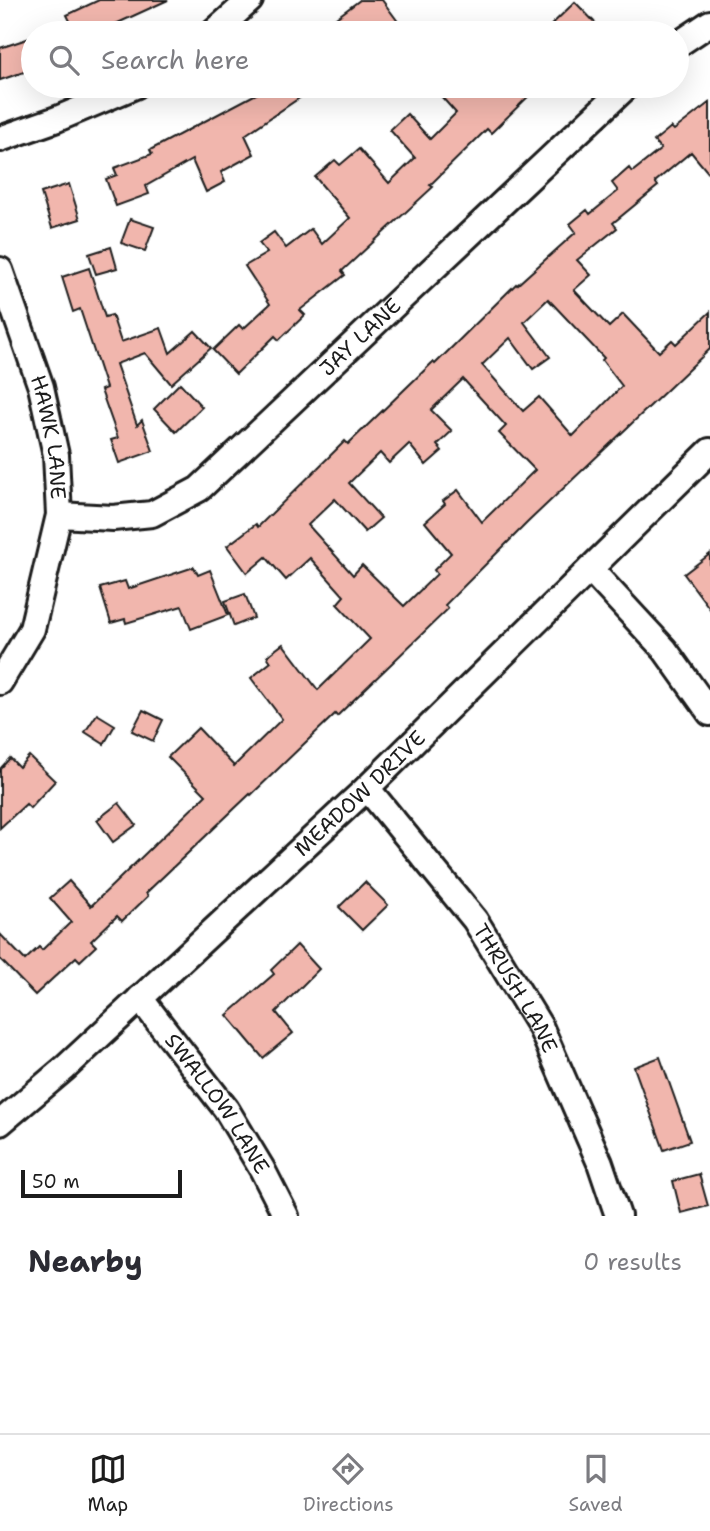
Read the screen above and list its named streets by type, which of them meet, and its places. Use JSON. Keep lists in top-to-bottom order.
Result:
{
  "streets": {
    "street": [
      "JAY LANE",
      "HAWK LANE",
      "MEADOW DRIVE",
      "THRUSH LANE",
      "SWALLOW LANE"
    ]
  },
  "crossings": [
    ["JAY LANE", "HAWK LANE"],
    ["MEADOW DRIVE", "THRUSH LANE"],
    ["MEADOW DRIVE", "SWALLOW LANE"]
  ],
  "scale_bar": "50 m",
  "page": {
    "search": "Search here",
    "scale": "50 m",
    "heading": ["Nearby", "0 results"],
    "nav": ["Map", "Directions", "Saved"]
  }
}
